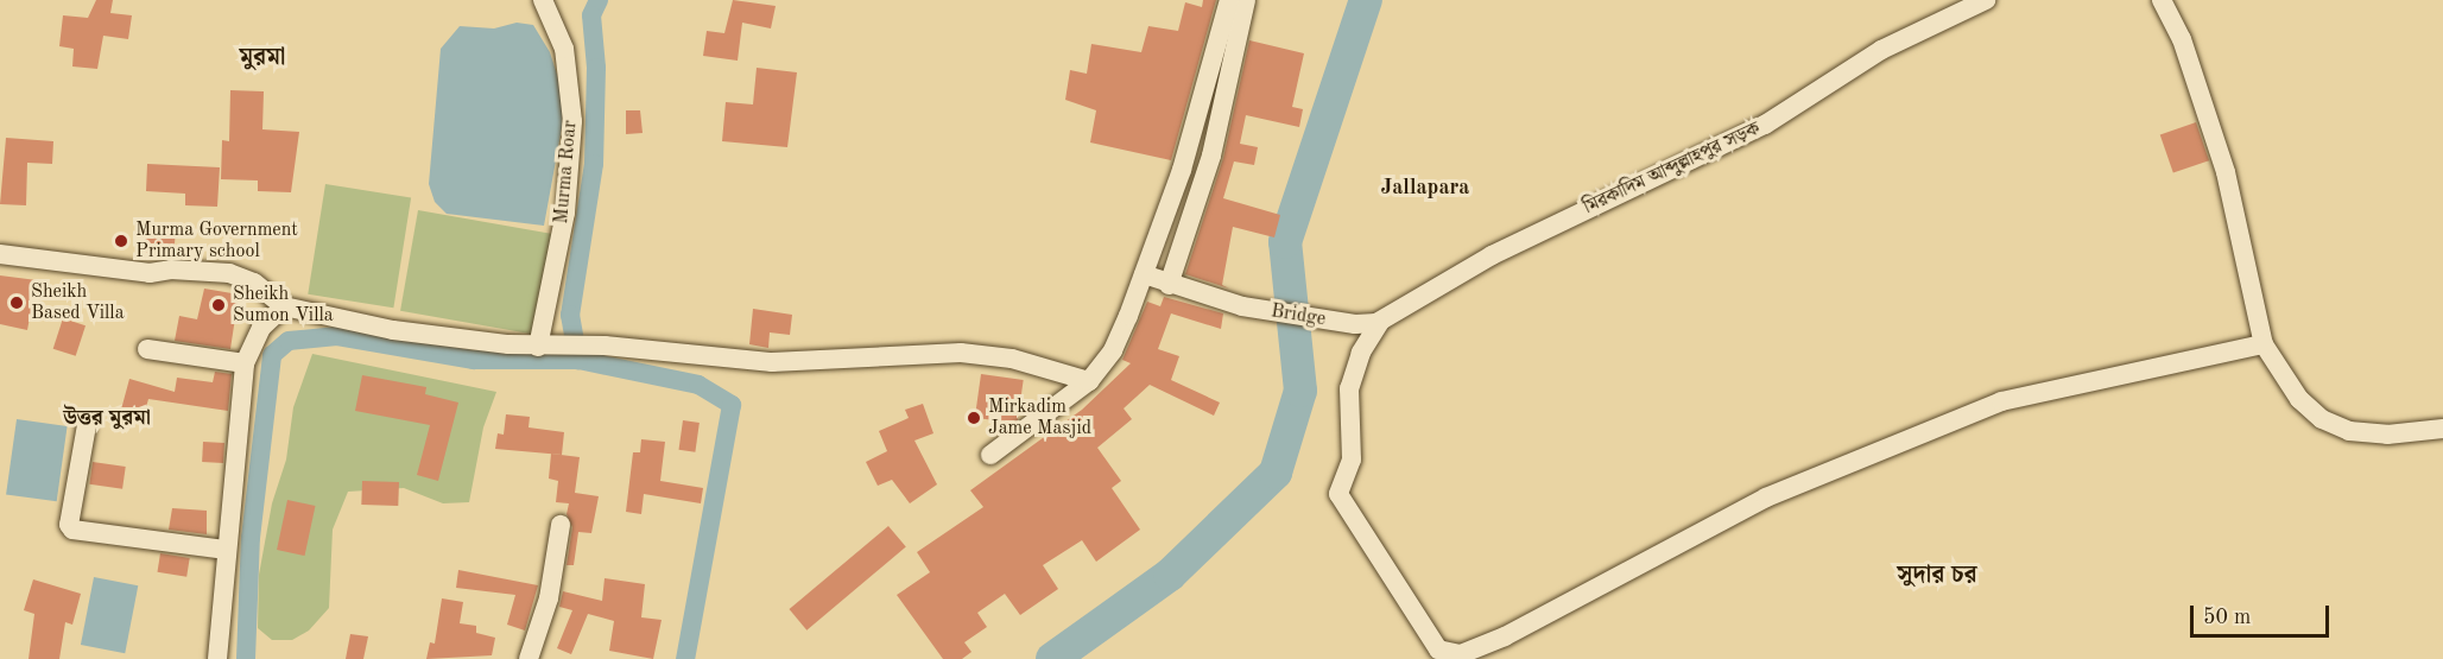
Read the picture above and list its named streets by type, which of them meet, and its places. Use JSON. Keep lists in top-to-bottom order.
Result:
{
  "streets": {
    "street": ["মিরকাদিম আব্দুল্লাহপুর সড়ক", "Murma Roar", "Bridge"]
  },
  "crossings": [
    ["মিরকাদিম আব্দুল্লাহপুর সড়ক", "Bridge"]
  ],
  "districts": [
    "মুরমা",
    "Jallapara",
    "উত্তর মুরমা",
    "সুদার চর"
  ],
  "places": [
    "Murma Government Primary school",
    "Sheikh Based Villa",
    "Sheikh Sumon Villa",
    "Mirkadim Jame Masjid"
  ],
  "scale_bar": "50 m"
}
